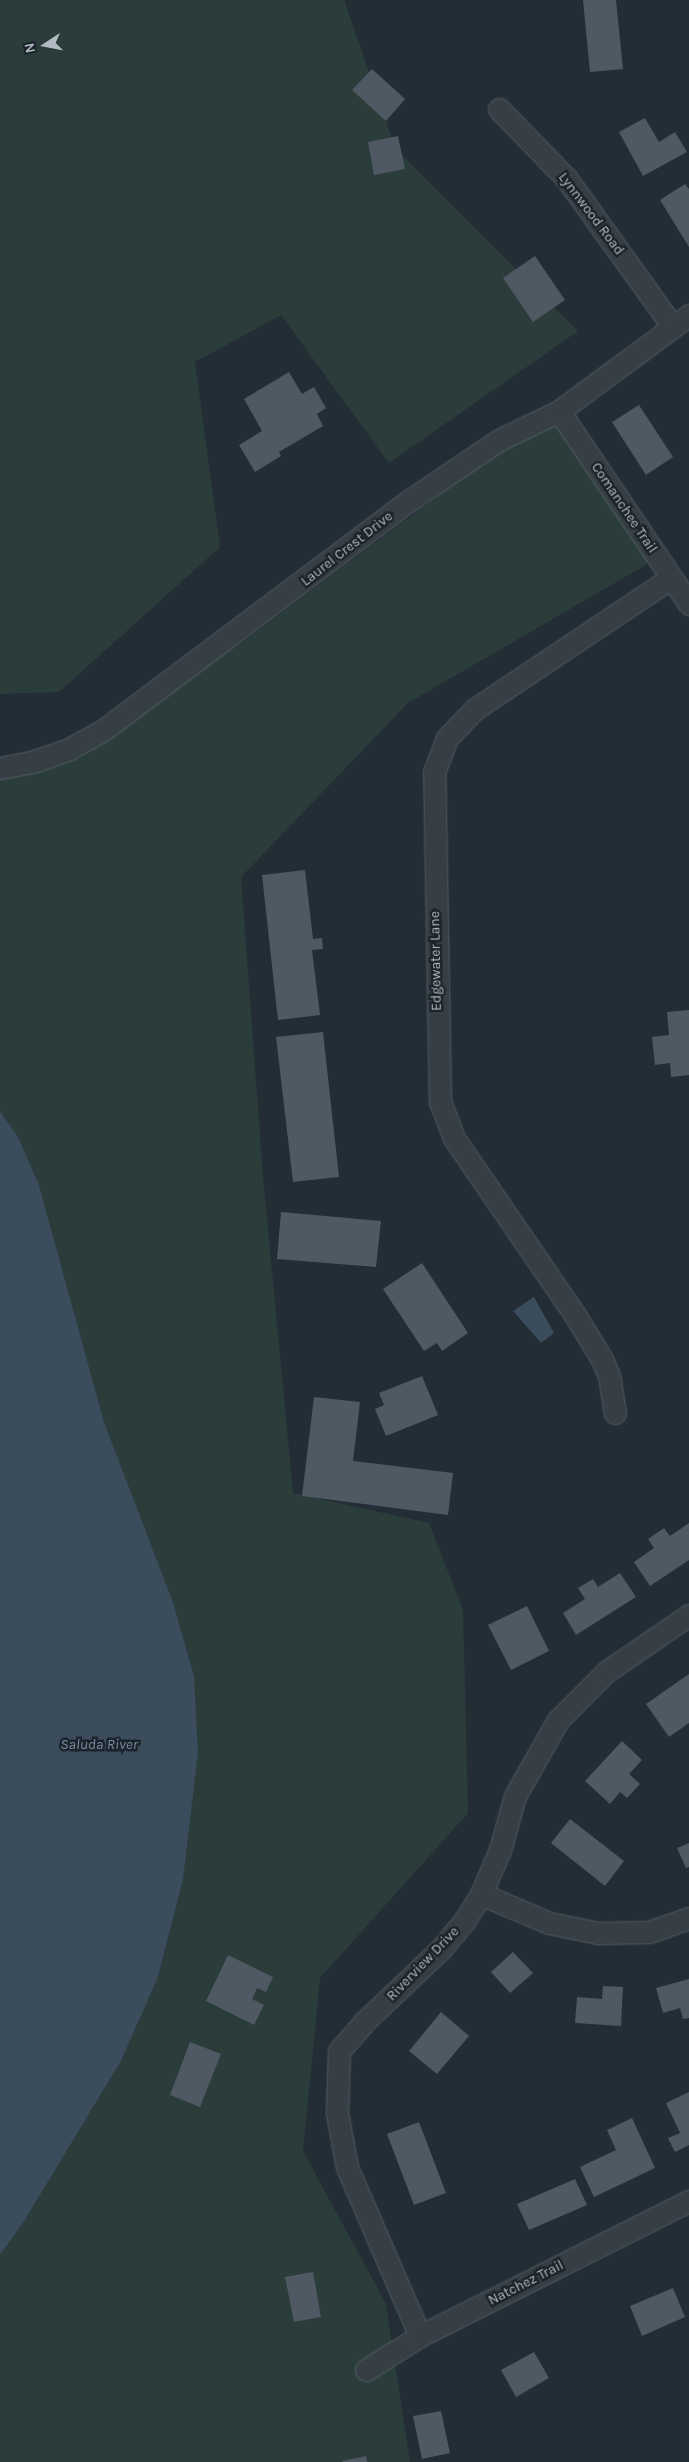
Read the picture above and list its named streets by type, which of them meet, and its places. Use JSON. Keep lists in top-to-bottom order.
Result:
{
  "streets": {
    "street": [
      "Lynnwood Road",
      "Comanchee Trail",
      "Laurel Crest Drive",
      "Edgewater Lane",
      "Riverview Drive",
      "Natchez Trail"
    ]
  },
  "crossings": [
    ["Lynnwood Road", "Laurel Crest Drive"],
    ["Comanchee Trail", "Laurel Crest Drive"],
    ["Comanchee Trail", "Edgewater Lane"],
    ["Riverview Drive", "Natchez Trail"]
  ],
  "water": ["Saluda River"],
  "north": "left"
}
